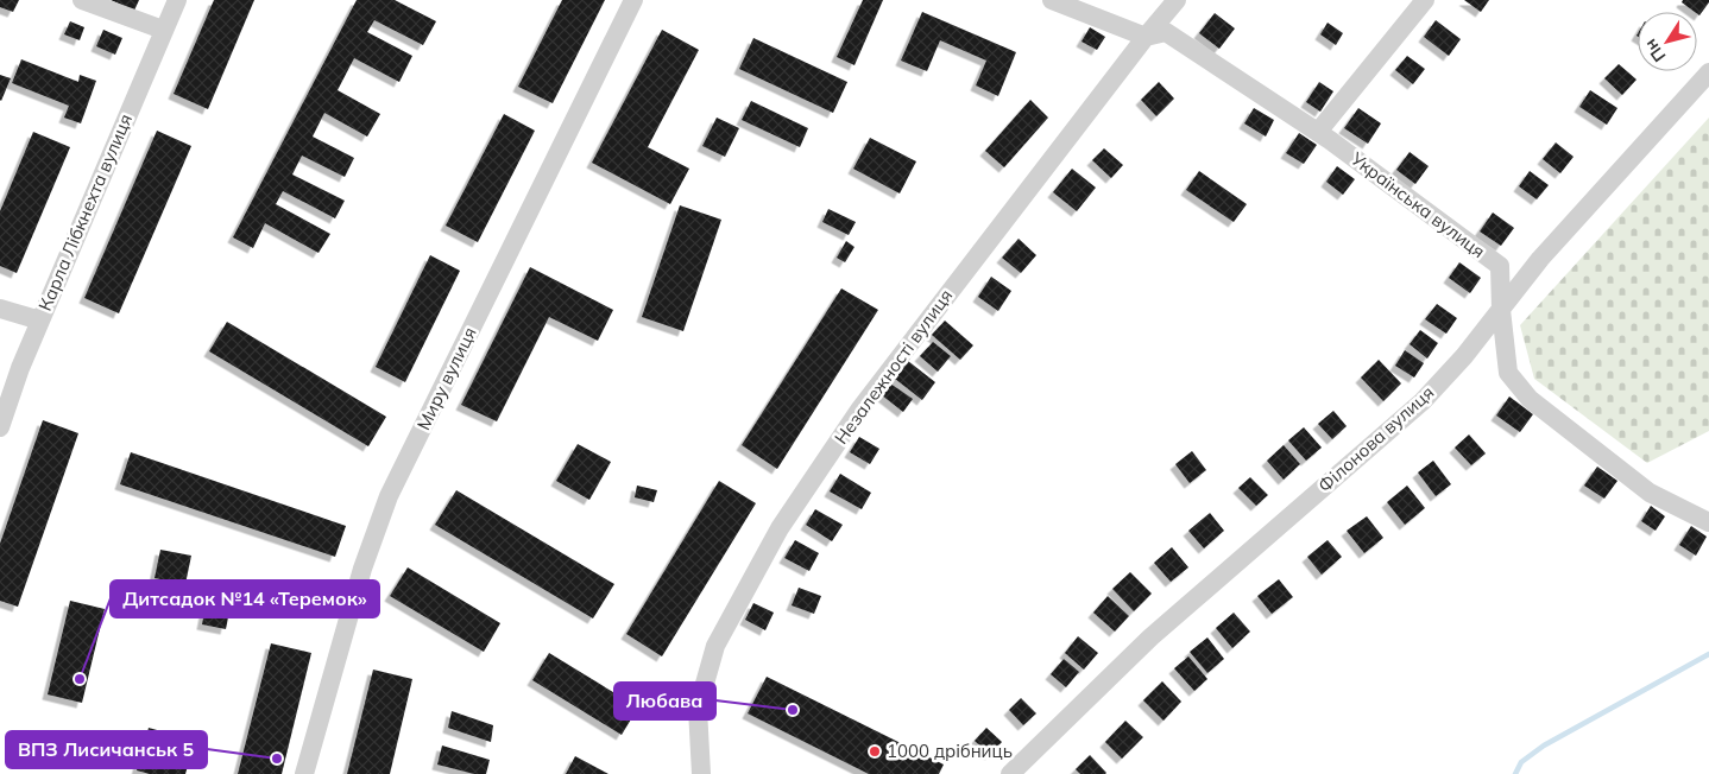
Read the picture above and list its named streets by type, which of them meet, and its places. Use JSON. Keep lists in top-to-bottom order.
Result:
{
  "streets": {
    "street": [
      "Українська вулиця",
      "Карла Лібкнехта вулиця",
      "Незалежності вулиця",
      "Миру вулиця",
      "Філонова вулиця"
    ]
  },
  "crossings": [
    ["Українська вулиця", "Незалежності вулиця"],
    ["Українська вулиця", "Філонова вулиця"]
  ],
  "places": [
    "Дитсадок №14 «Теремок»",
    "Любава",
    "1000 дрібниць",
    "ВПЗ Лисичанськ 5"
  ],
  "north": "bottom left"
}
